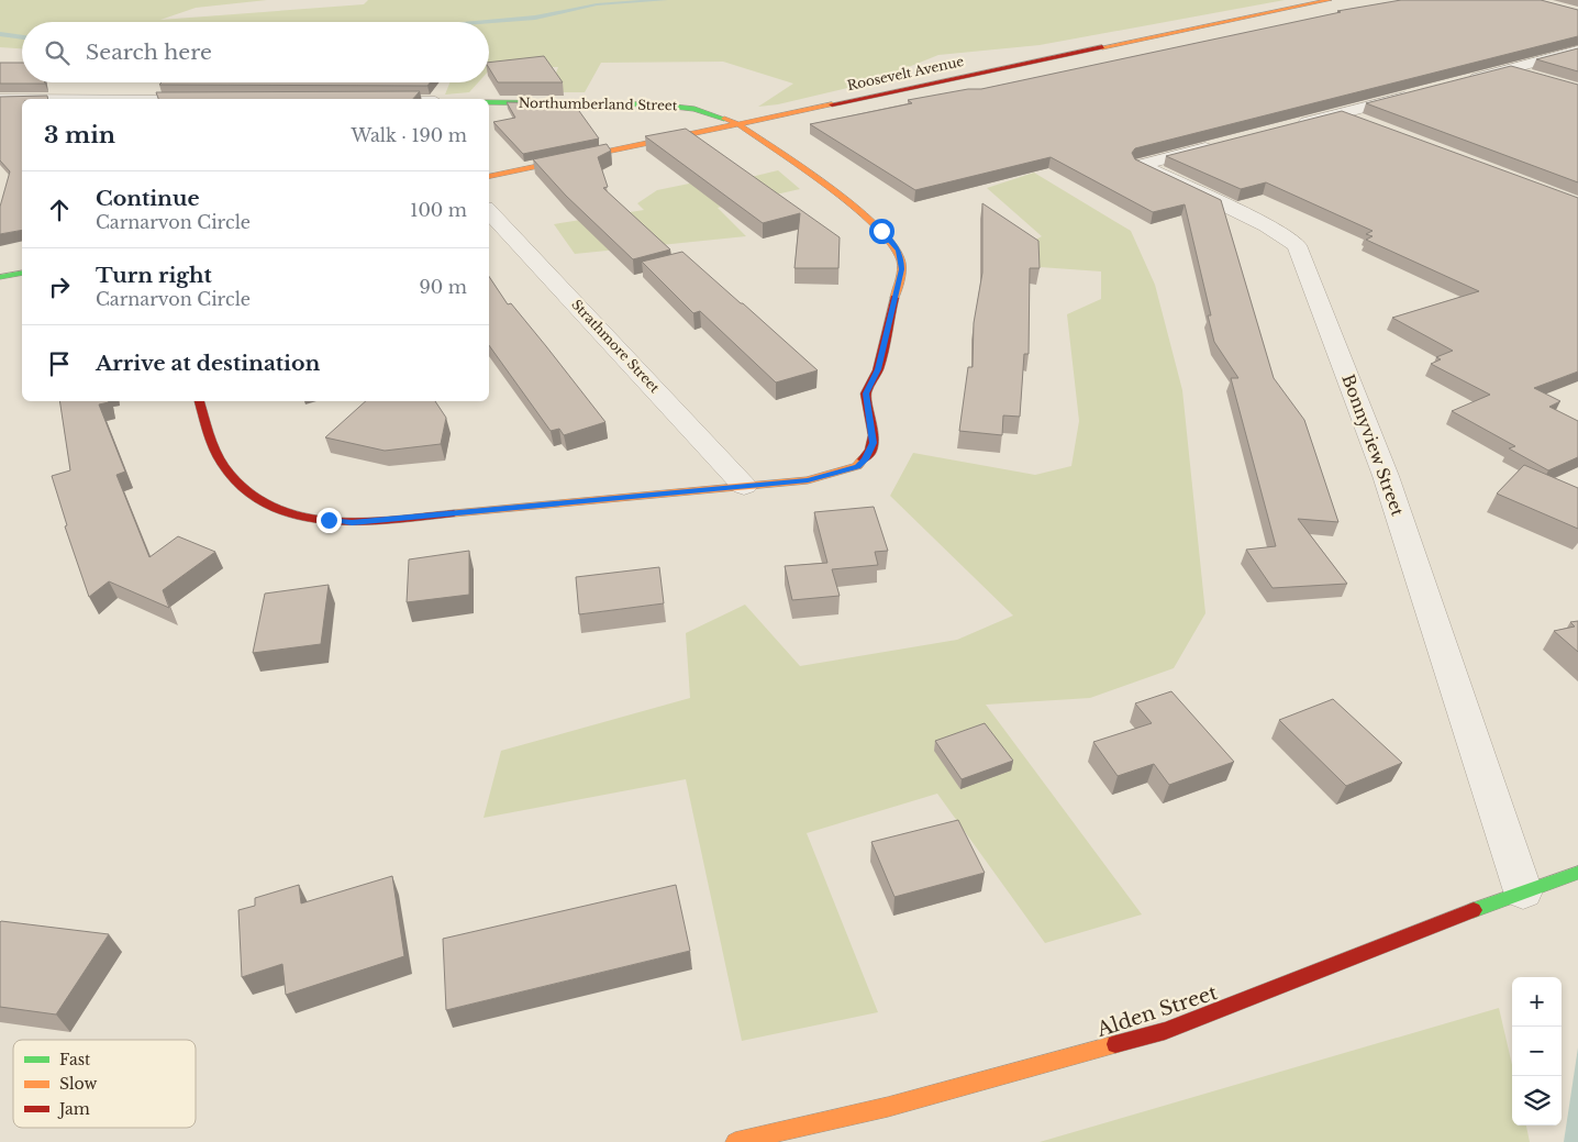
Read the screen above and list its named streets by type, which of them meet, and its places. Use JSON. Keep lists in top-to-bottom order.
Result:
{
  "streets": {
    "street": [
      "Roosevelt Avenue",
      "Northumberland Street",
      "Strathmore Street",
      "Bonnyview Street",
      "Alden Street"
    ]
  },
  "crossings": [
    ["Roosevelt Avenue", "Northumberland Street"],
    ["Northumberland Street", "Strathmore Street"],
    ["Bonnyview Street", "Alden Street"]
  ],
  "legend": ["Fast", "Slow", "Jam"],
  "page": {
    "search": "Search here",
    "heading": ["3 min", "Walk · 190 m"],
    "list": [
      ["Continue", "Carnarvon Circle", "100 m"],
      ["Turn right", "Carnarvon Circle", "90 m"],
      "Arrive at destination"
    ],
    "map_buttons": ["+", "−"]
  }
}
